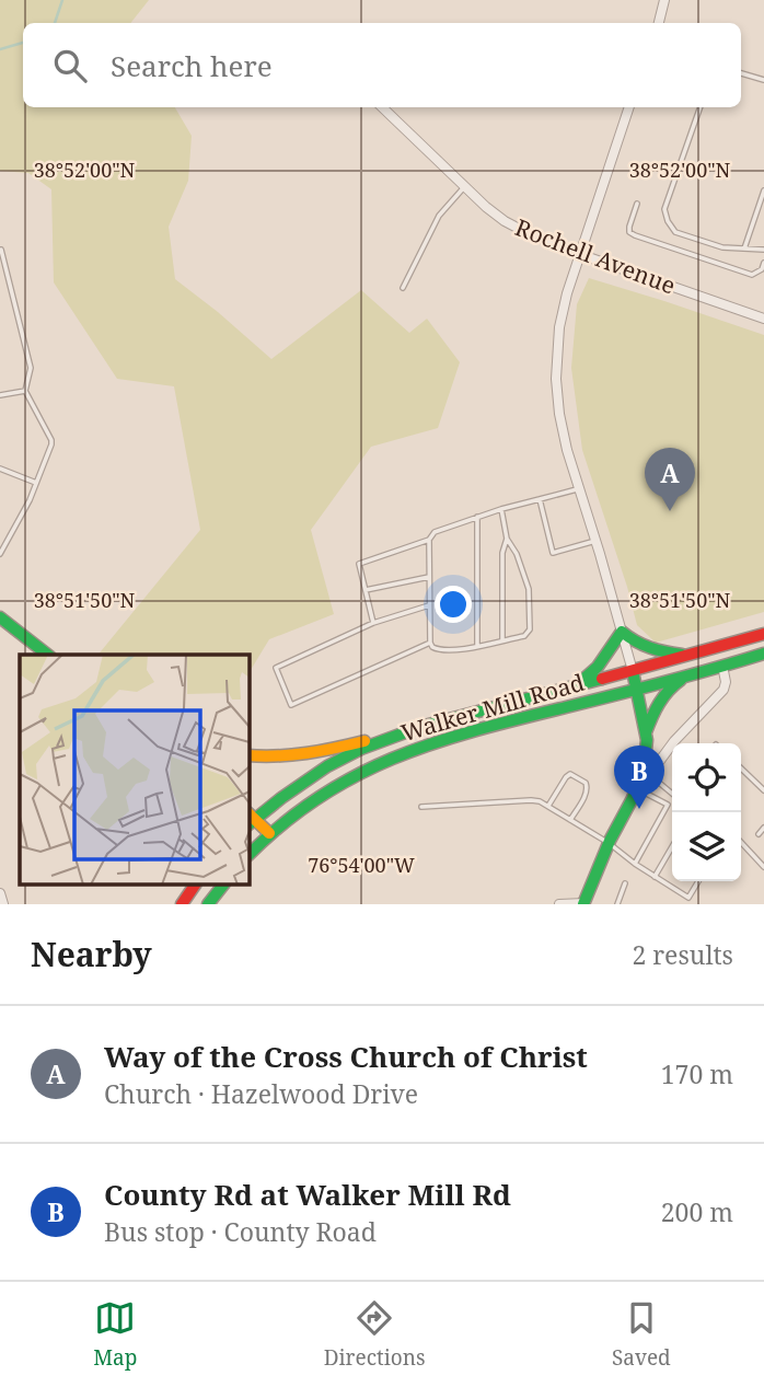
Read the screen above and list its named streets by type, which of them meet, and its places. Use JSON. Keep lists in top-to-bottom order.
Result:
{
  "streets": {
    "main road": ["Walker Mill Road"],
    "street": ["Rochell Avenue"]
  },
  "page": {
    "search": "Search here",
    "pins": ["A", "B"],
    "heading": ["Nearby", "2 results"],
    "list": [
      {
        "mark": "A",
        "name": "Way of the Cross Church of Christ",
        "note": "Church · Hazelwood Drive",
        "value": "170 m"
      },
      {
        "mark": "B",
        "name": "County Rd at Walker Mill Rd",
        "note": "Bus stop · County Road",
        "value": "200 m"
      }
    ],
    "nav": ["Map", "Directions", "Saved"]
  },
  "coordinates": ["38°52'00\"N", "38°51'50\"N", "76°54'00\"W"]
}
